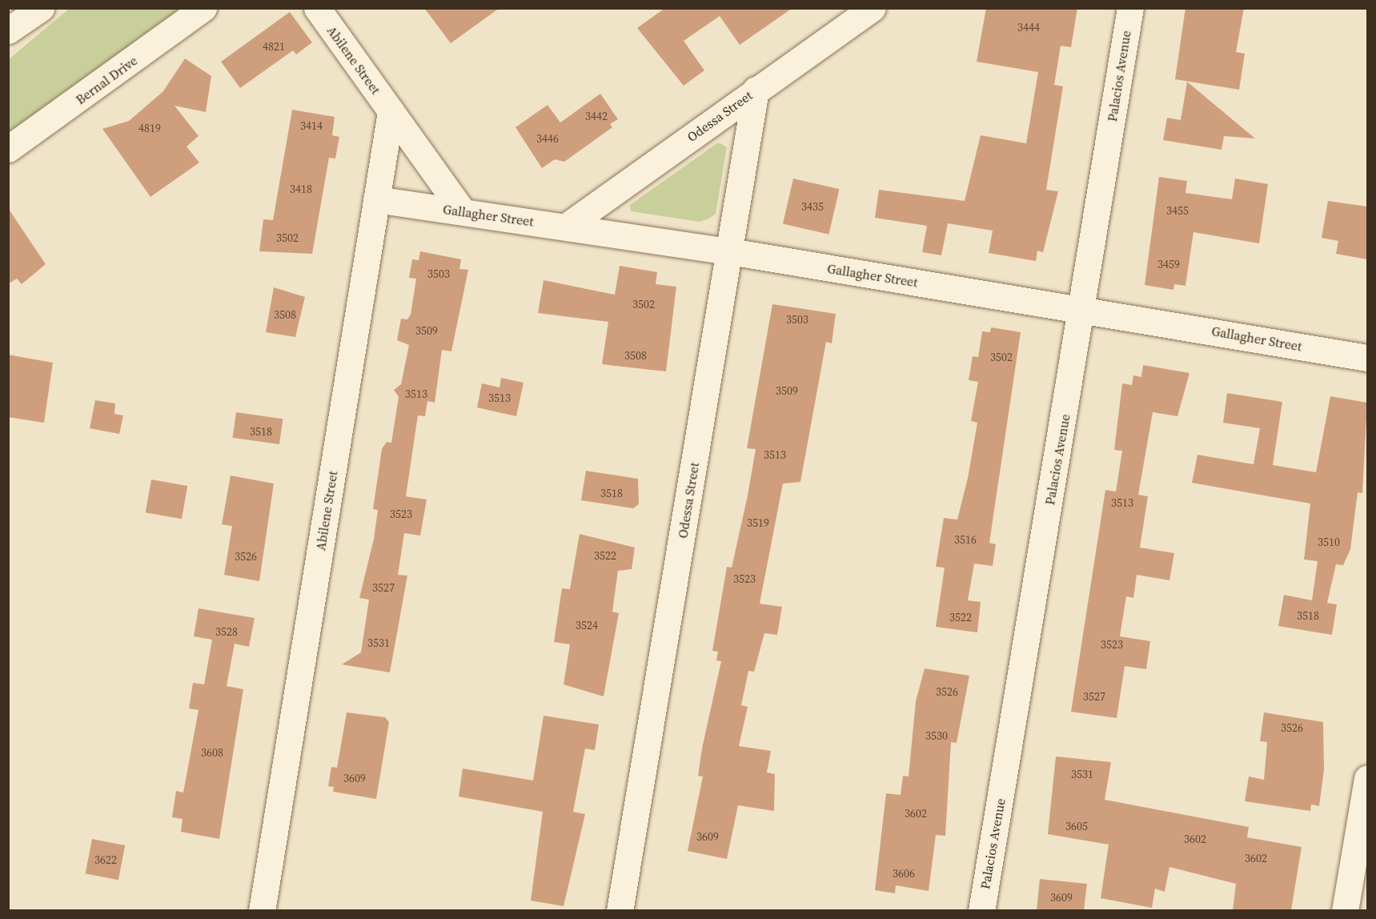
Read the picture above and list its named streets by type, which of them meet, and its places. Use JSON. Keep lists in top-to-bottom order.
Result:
{
  "streets": {
    "street": [
      "Abilene Street",
      "Palacios Avenue",
      "Bernal Drive",
      "Odessa Street",
      "Gallagher Street"
    ]
  },
  "crossings": [
    ["Abilene Street", "Gallagher Street"],
    ["Palacios Avenue", "Gallagher Street"],
    ["Odessa Street", "Gallagher Street"]
  ],
  "house_numbers": [
    "3444",
    "4821",
    "3442",
    "3414",
    "4819",
    "3446",
    "3418",
    "3435",
    "3455",
    "3502",
    "3459",
    "3503",
    "3502",
    "3508",
    "3503",
    "3509",
    "3508",
    "3502",
    "3509",
    "3513",
    "3513",
    "3518",
    "3513",
    "3518",
    "3513",
    "3523",
    "3519",
    "3516",
    "3510",
    "3522",
    "3526",
    "3523",
    "3527",
    "3518",
    "3522",
    "3524",
    "3528",
    "3531",
    "3523",
    "3526",
    "3527",
    "3526",
    "3530",
    "3608",
    "3531",
    "3609",
    "3602",
    "3605",
    "3609",
    "3602",
    "3602",
    "3622",
    "3606",
    "3609"
  ]
}
